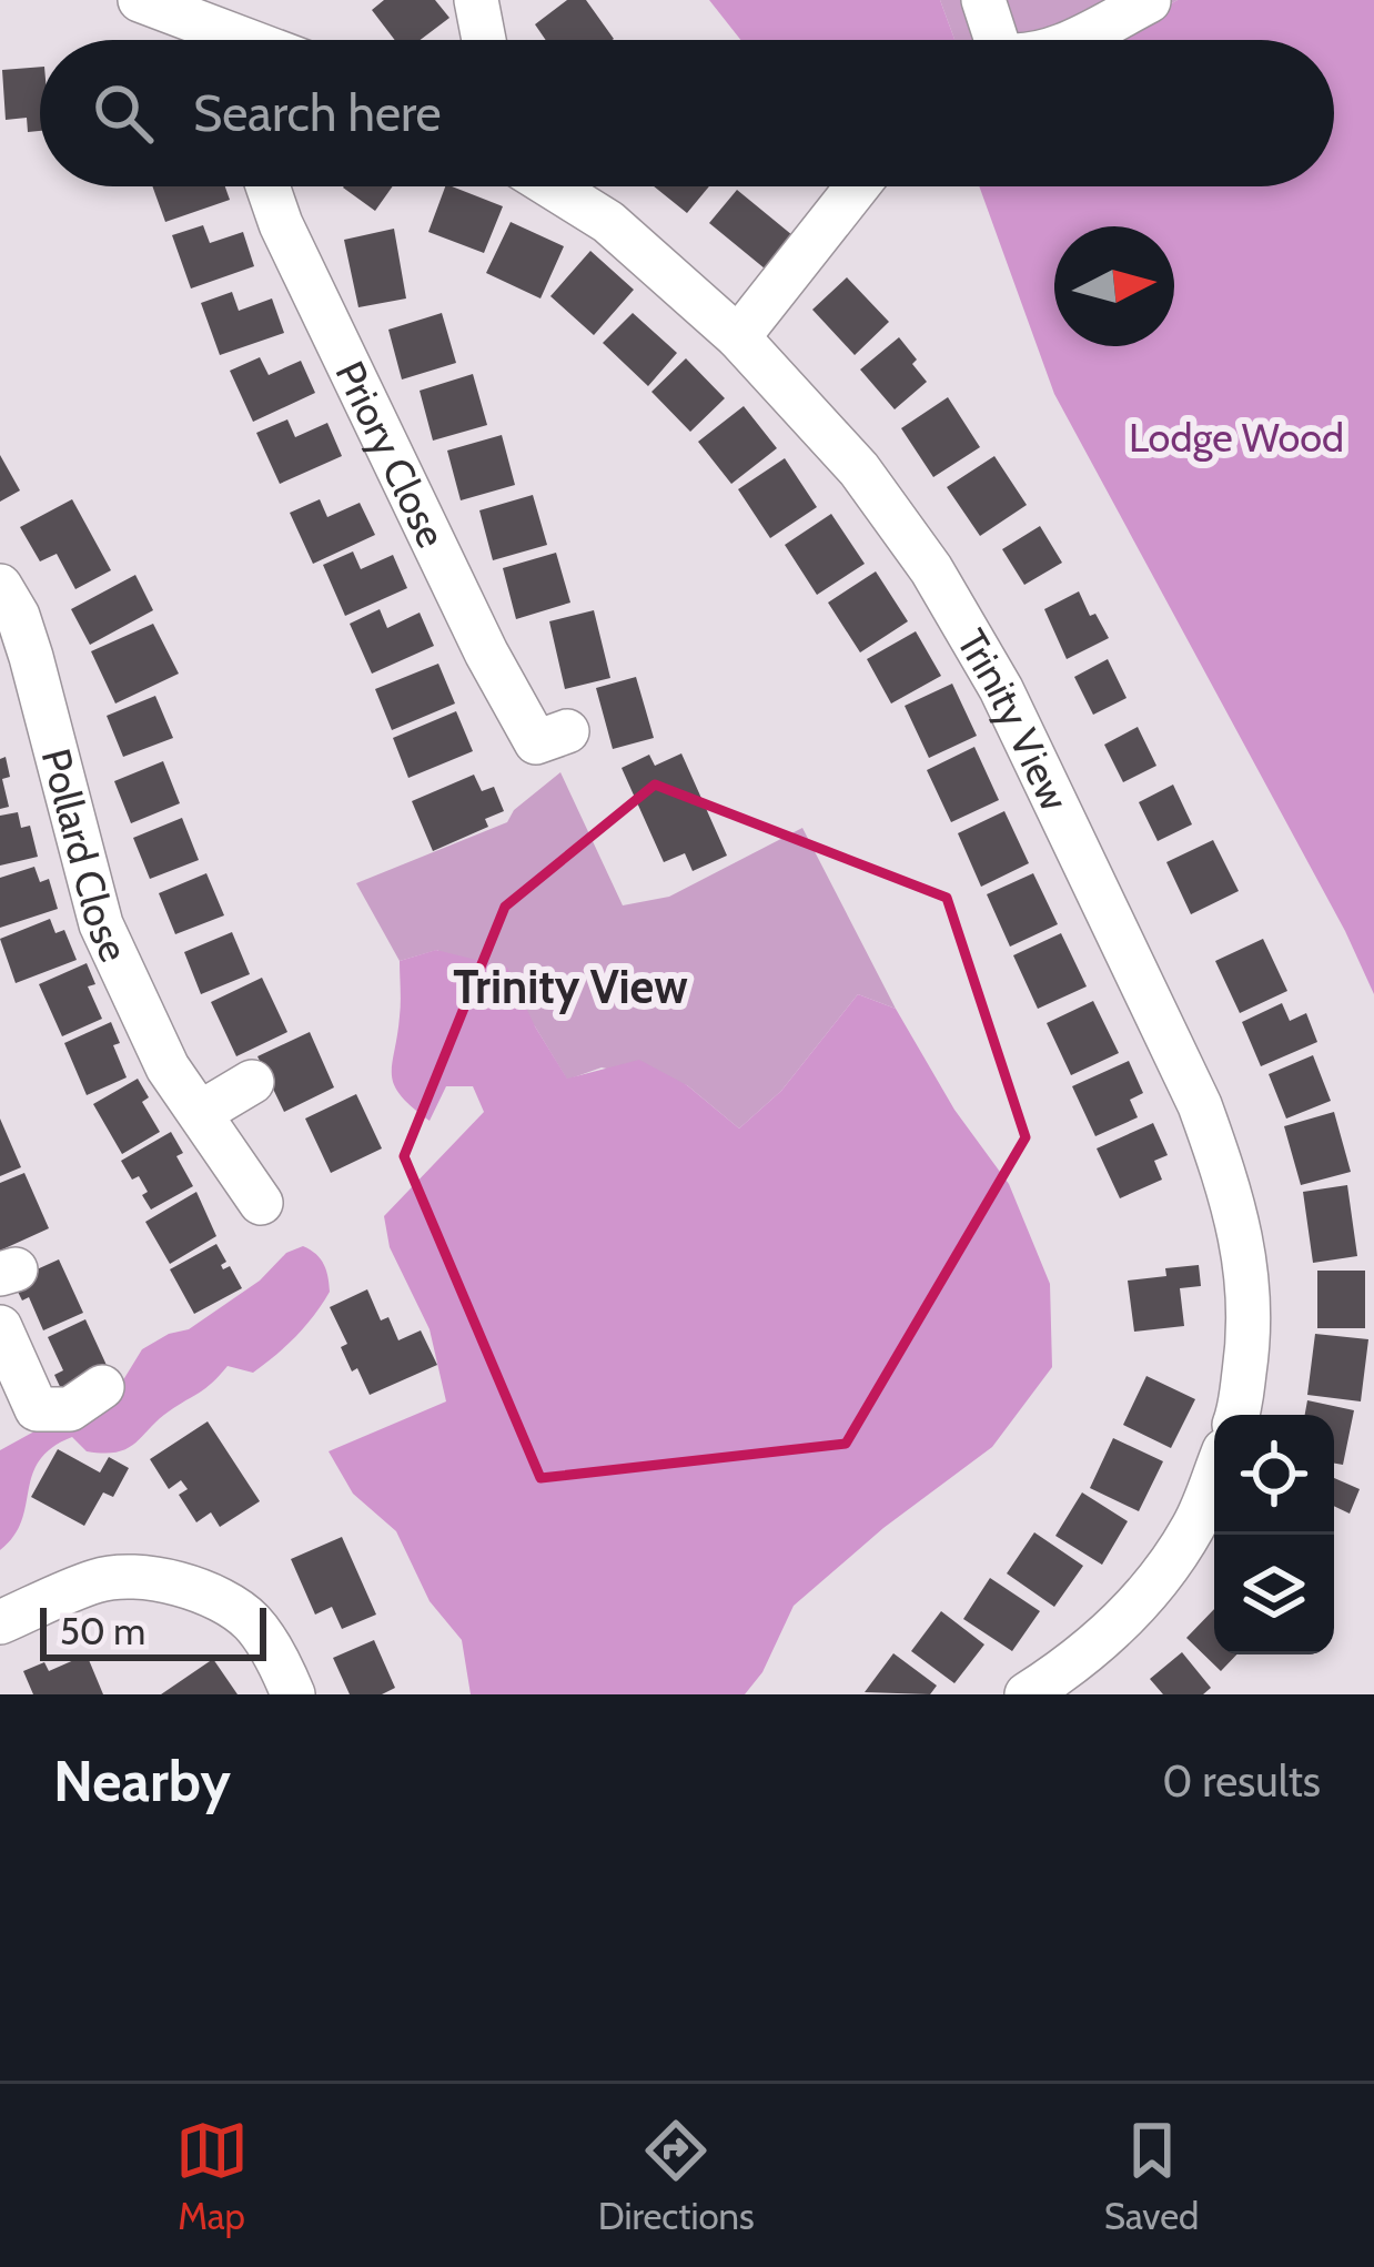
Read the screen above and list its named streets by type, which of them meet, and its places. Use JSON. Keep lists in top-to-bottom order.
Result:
{
  "streets": {
    "street": ["Priory Close", "Trinity View", "Pollard Close"]
  },
  "districts": ["Trinity View"],
  "parks": ["Lodge Wood"],
  "scale_bar": "50 m",
  "north": "right",
  "page": {
    "search": "Search here",
    "scale": "50 m",
    "heading": ["Nearby", "0 results"],
    "nav": ["Map", "Directions", "Saved"]
  }
}
